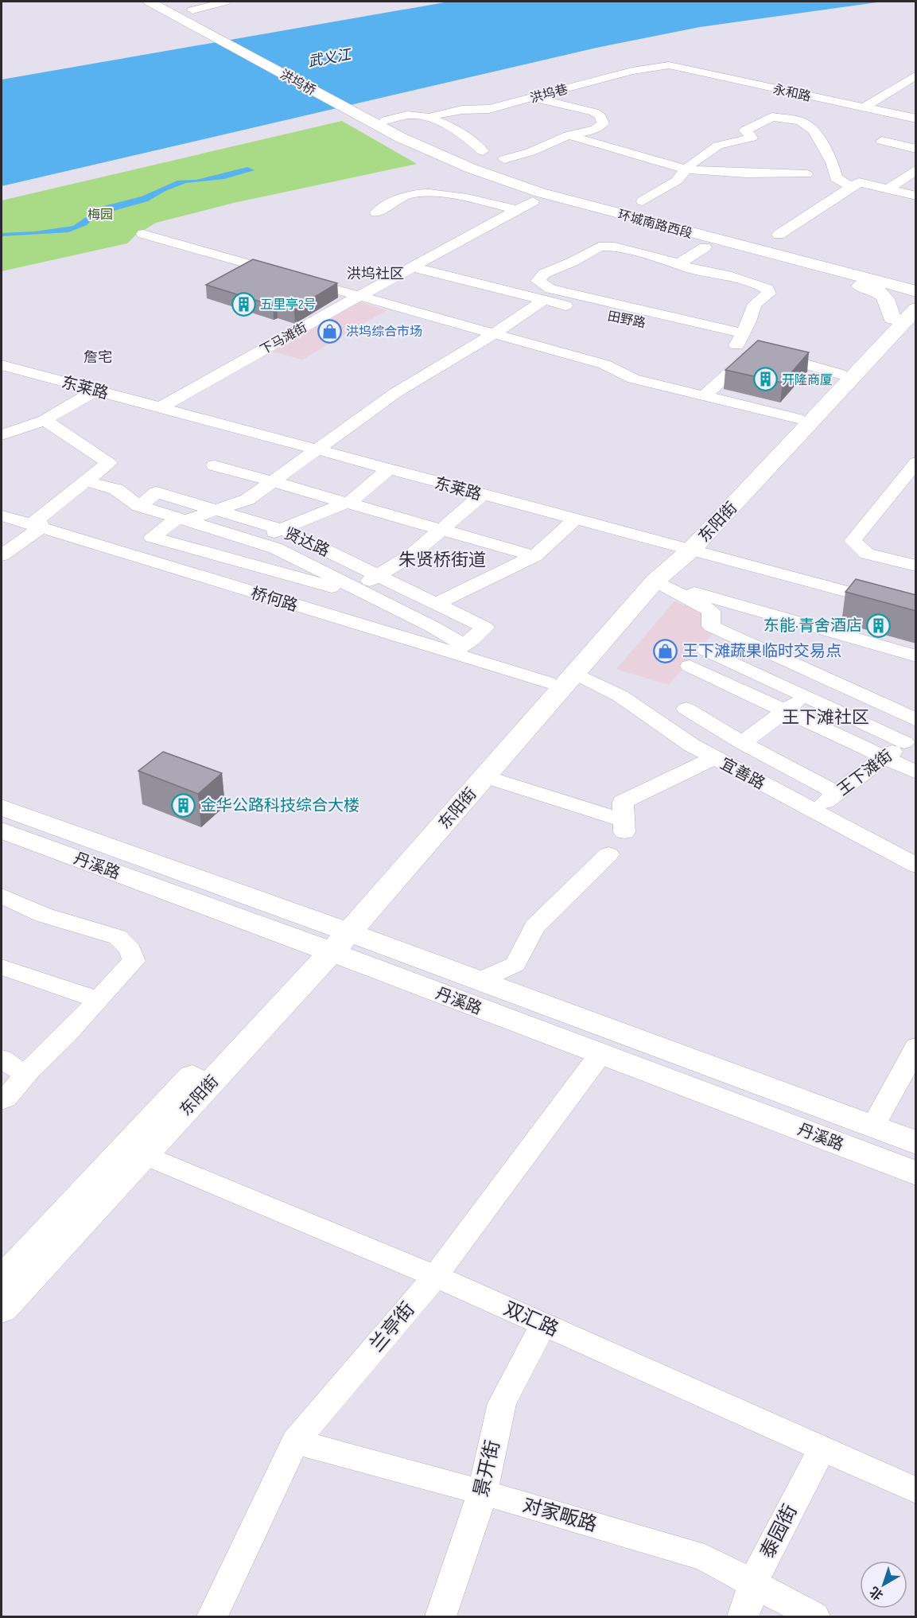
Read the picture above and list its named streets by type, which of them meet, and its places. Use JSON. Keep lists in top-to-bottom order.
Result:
{
  "streets": {
    "main road": [
      "洪坞桥",
      "环城南路西段",
      "东阳街",
      "丹溪路"
    ],
    "street": [
      "永和路",
      "洪坞巷",
      "田野路",
      "下马滩街",
      "东莱路",
      "贤达路",
      "桥何路",
      "王下滩街",
      "宜善路",
      "双汇路",
      "兰亭街",
      "景开街",
      "对家畈路",
      "泰园街"
    ]
  },
  "crossings": [
    ["洪坞桥", "环城南路西段"],
    ["永和路", "洪坞巷"],
    ["环城南路西段", "东阳街"],
    ["田野路", "下马滩街"],
    ["田野路", "东阳街"],
    ["下马滩街", "东莱路"],
    ["东莱路", "东阳街"],
    ["东阳街", "桥何路"],
    ["东阳街", "宜善路"],
    ["东阳街", "丹溪路"],
    ["东阳街", "双汇路"],
    ["贤达路", "桥何路"],
    ["王下滩街", "宜善路"],
    ["丹溪路", "兰亭街"],
    ["双汇路", "兰亭街"],
    ["双汇路", "景开街"],
    ["双汇路", "泰园街"],
    ["兰亭街", "对家畈路"],
    ["景开街", "对家畈路"],
    ["对家畈路", "泰园街"]
  ],
  "districts": [
    "洪坞社区",
    "詹宅",
    "朱贤桥街道",
    "王下滩社区"
  ],
  "water": ["武义江"],
  "parks": ["梅园"],
  "places": {
    "building": [
      "五里亭2号",
      "开隆商厦",
      "东能·青舍酒店",
      "金华公路科技综合大楼"
    ],
    "shop": ["洪坞综合市场", "王下滩蔬果临时交易点"]
  },
  "north": "bottom left"
}
